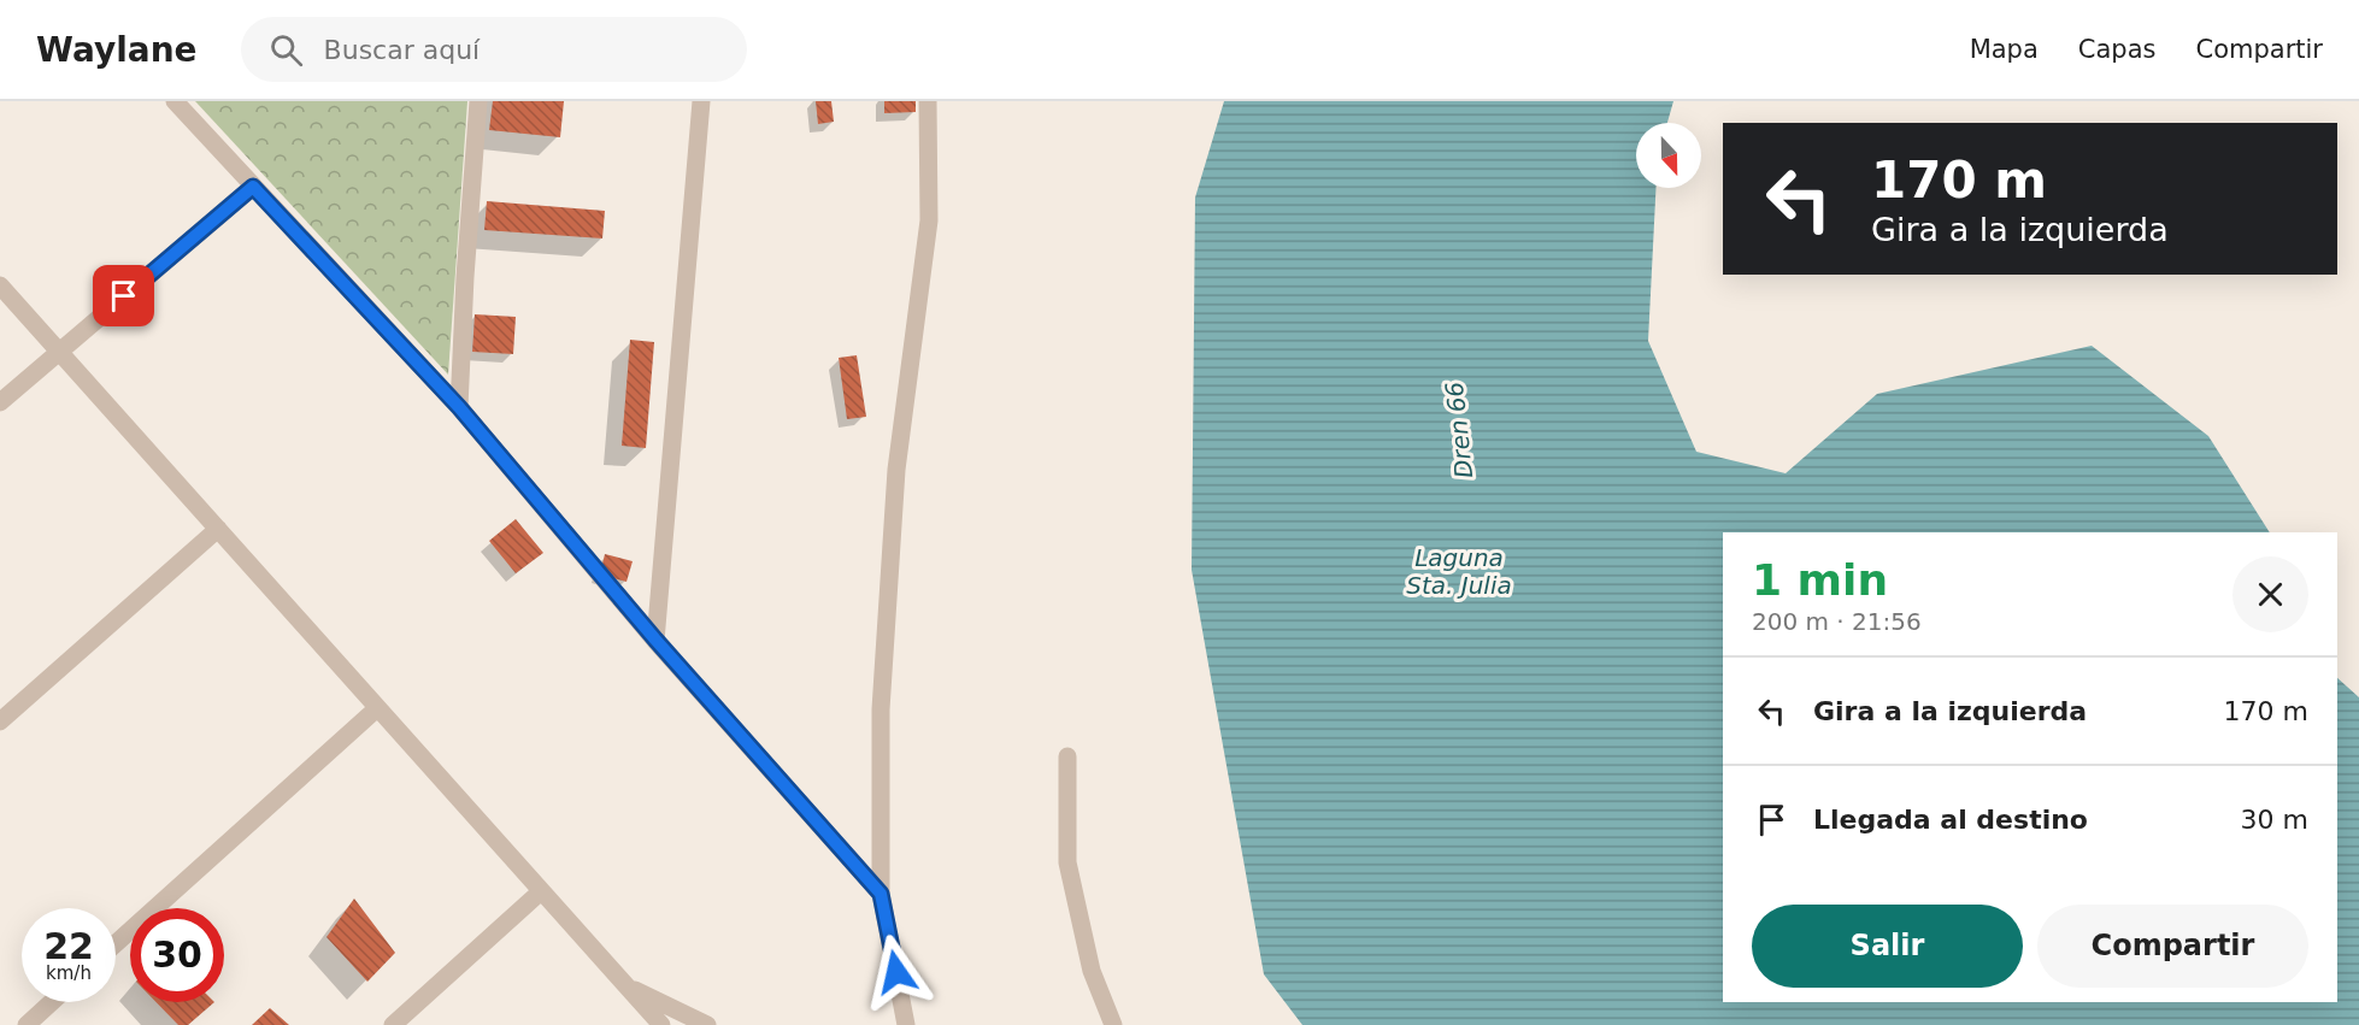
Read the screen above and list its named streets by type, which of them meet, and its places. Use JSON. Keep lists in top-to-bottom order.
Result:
{
  "water": ["Dren 66", "Laguna Sta. Julia"],
  "north": "bottom",
  "page": {
    "header": "Waylane",
    "search": "Buscar aquí",
    "nav": ["Mapa", "Capas", "Compartir"],
    "turn": ["170 m", "Gira a la izquierda"],
    "heading": ["1 min", "200 m · 21:56"],
    "list": [
      {
        "name": "Gira a la izquierda",
        "value": "170 m"
      },
      {
        "name": "Llegada al destino",
        "value": "30 m"
      }
    ],
    "buttons": ["Salir", "Compartir"],
    "speed": "22 km/h",
    "limit": "30"
  }
}
